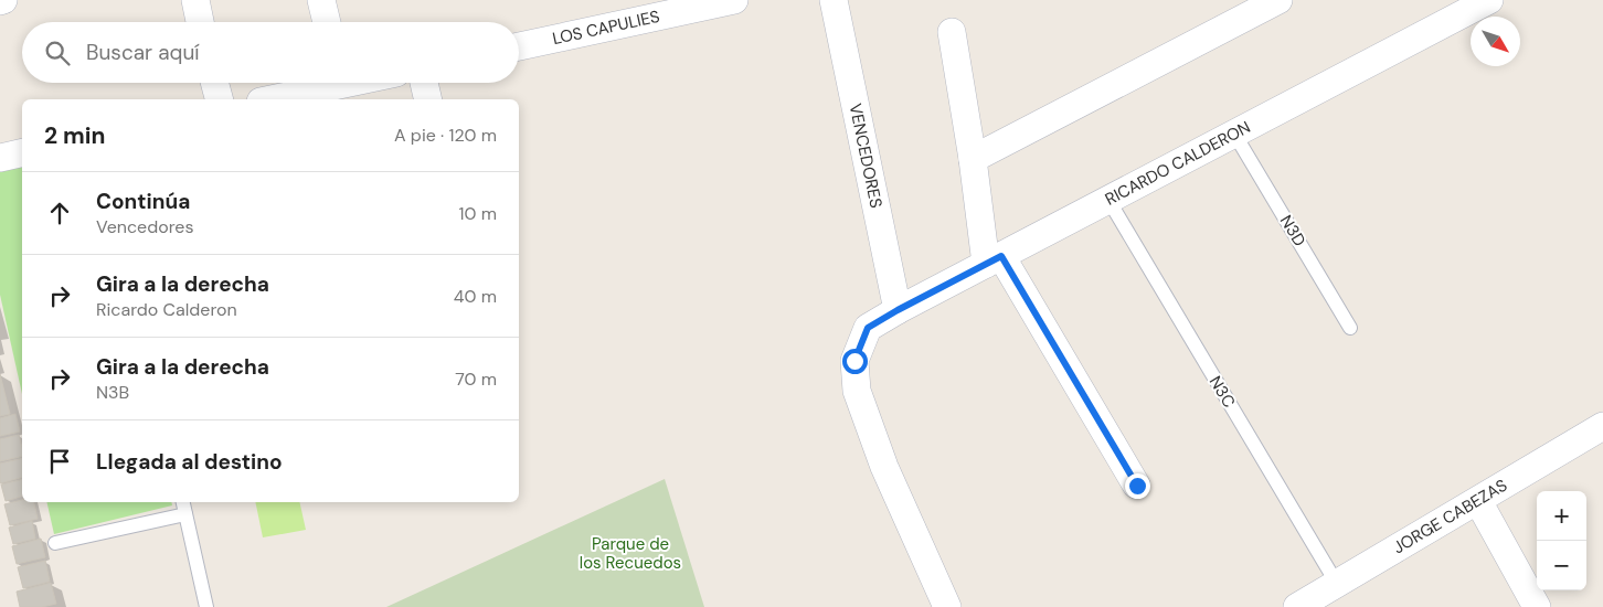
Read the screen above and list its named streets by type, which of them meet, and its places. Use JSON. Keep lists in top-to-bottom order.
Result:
{
  "streets": {
    "street": [
      "LOS CAPULIES",
      "VENCEDORES",
      "RICARDO CALDERON",
      "JORGE CABEZAS"
    ],
    "lane": ["N3D", "N3C"]
  },
  "crossings": [
    ["VENCEDORES", "RICARDO CALDERON"],
    ["RICARDO CALDERON", "N3D"],
    ["RICARDO CALDERON", "N3C"],
    ["N3C", "JORGE CABEZAS"]
  ],
  "parks": ["Parque de los Recuedos"],
  "north": "bottom right",
  "page": {
    "search": "Buscar aquí",
    "heading": ["2 min", "A pie · 120 m"],
    "list": [
      ["Continúa", "Vencedores", "10 m"],
      ["Gira a la derecha", "Ricardo Calderon", "40 m"],
      ["Gira a la derecha", "N3B", "70 m"],
      "Llegada al destino"
    ],
    "map_buttons": ["+", "−"]
  }
}
